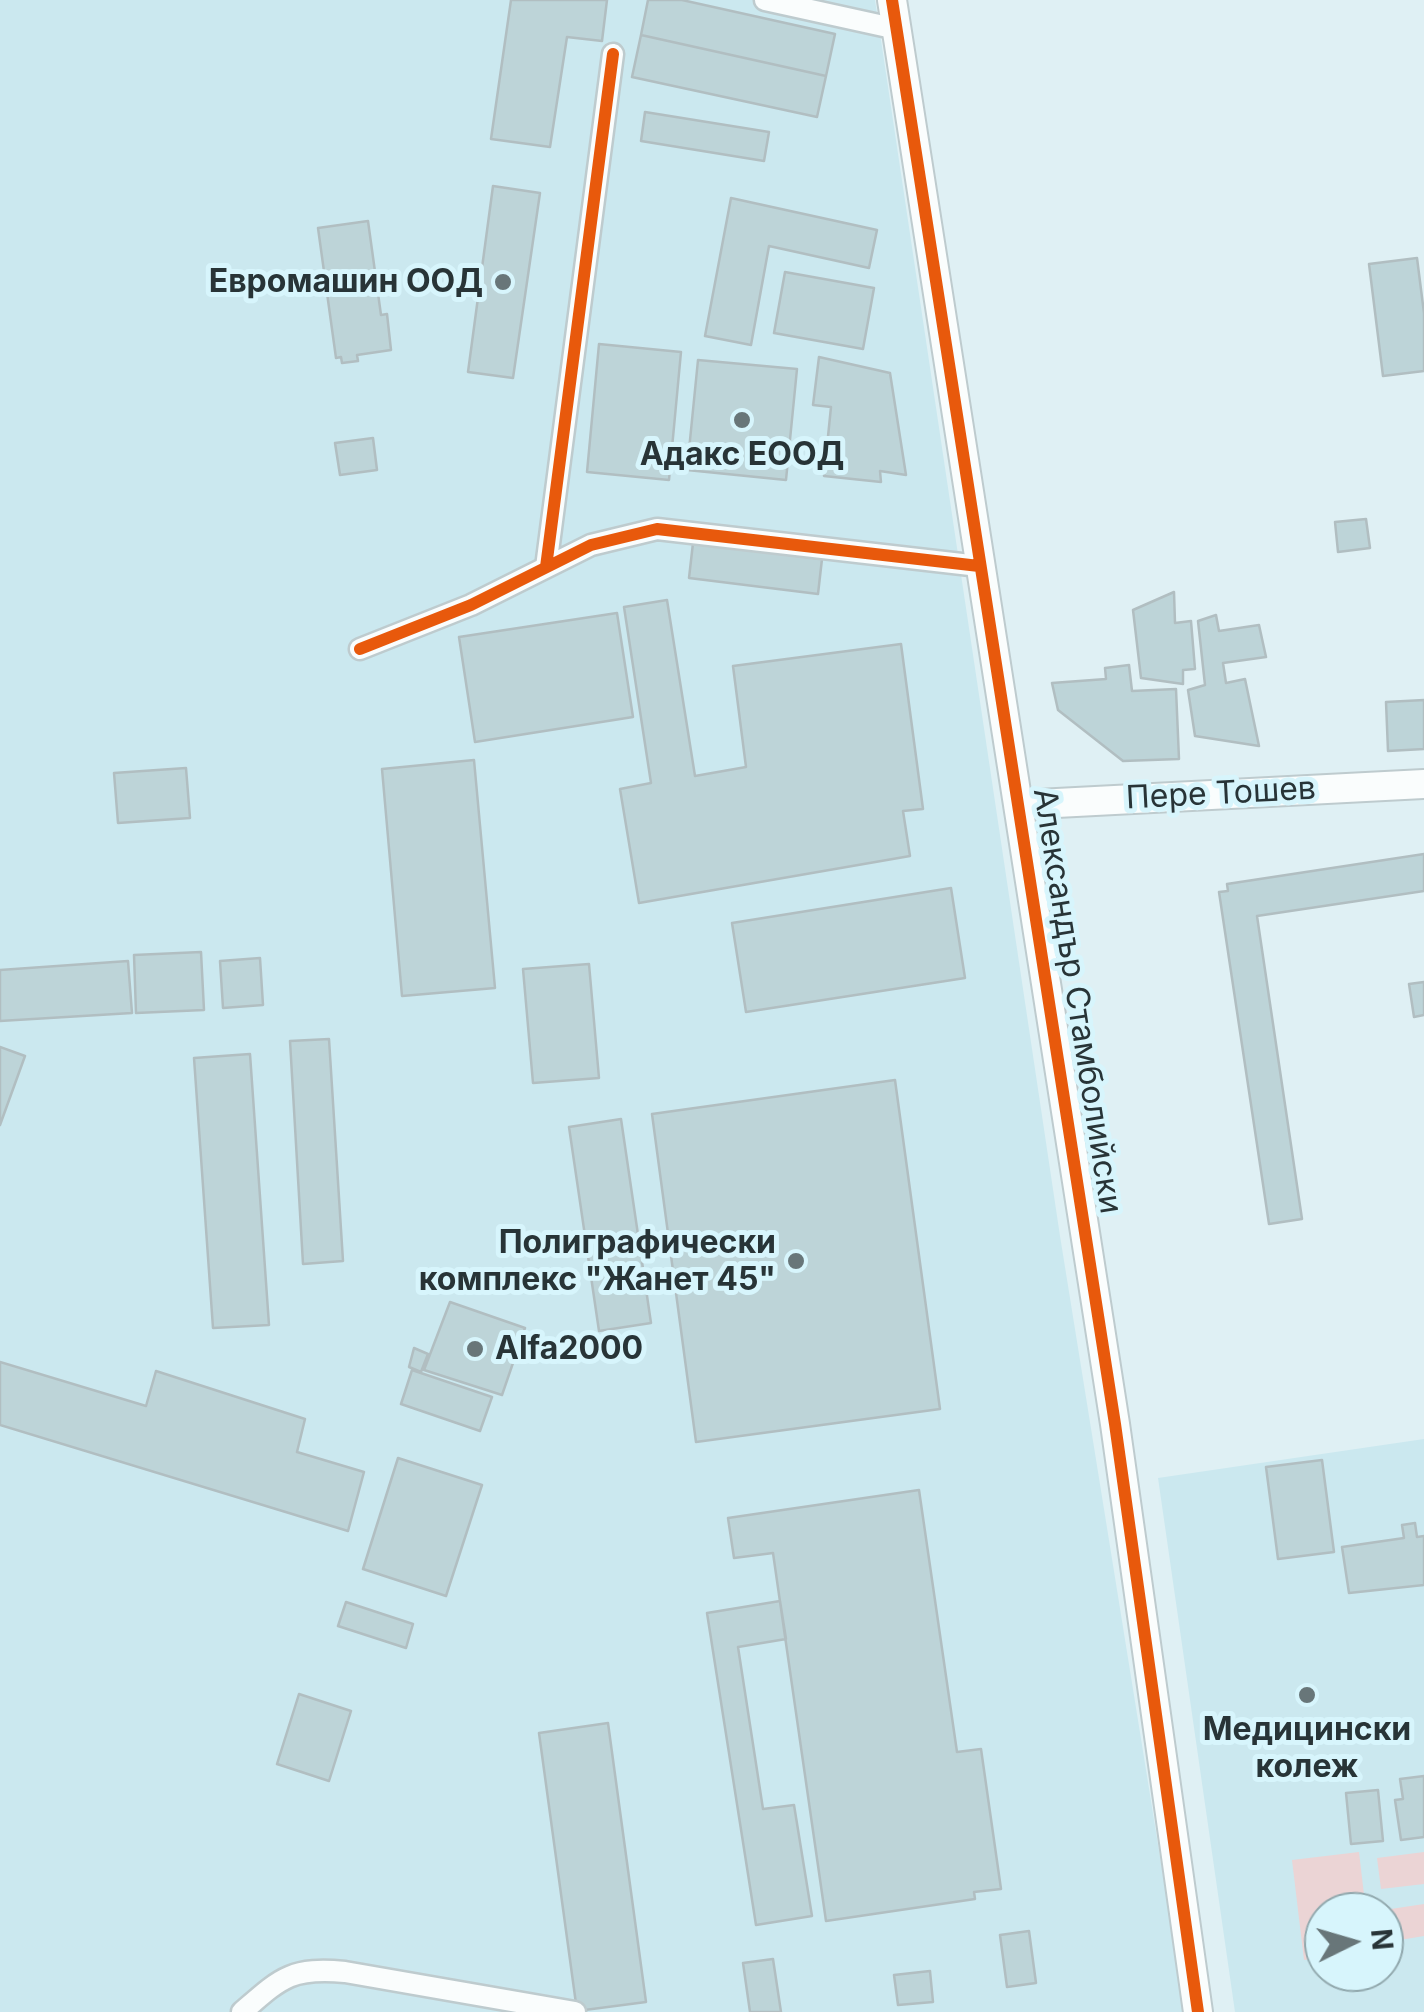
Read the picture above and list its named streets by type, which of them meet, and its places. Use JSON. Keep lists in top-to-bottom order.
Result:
{
  "streets": {
    "street": ["Пере Тошев", "Александър Стамболийски"]
  },
  "crossings": [
    ["Пере Тошев", "Александър Стамболийски"]
  ],
  "places": [
    "Евромашин ООД",
    "Адакс ЕООД",
    "Полиграфически комплекс \"Жанет 45\"",
    "Alfa2000",
    "Медицински колеж"
  ],
  "north": "right"
}
